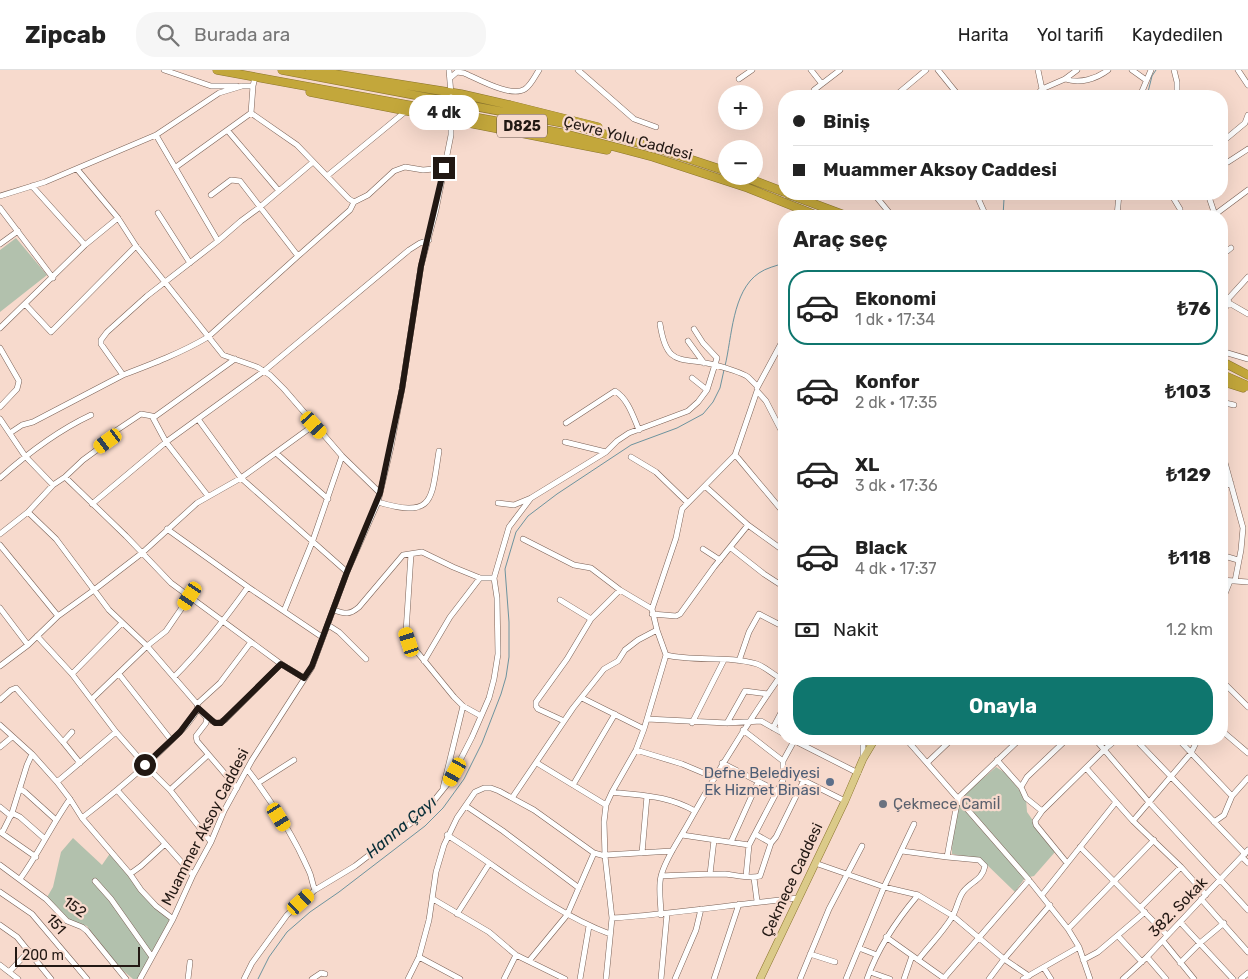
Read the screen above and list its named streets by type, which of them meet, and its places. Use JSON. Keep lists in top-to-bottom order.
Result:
{
  "streets": {
    "highway": ["D825", "Çevre Yolu Caddesi"],
    "main road": ["Çekmece Caddesi"],
    "street": [
      "Muammer Aksoy Caddesi",
      "152",
      "382. Sokak",
      "151"
    ]
  },
  "water": ["Hanna Çayı"],
  "places": ["Defne Belediyesi Ek Hizmet Binası", "Çekmece Camiİ"],
  "scale_bar": "200 m",
  "page": {
    "header": "Zipcab",
    "search": "Burada ara",
    "nav": ["Harita", "Yol tarifi", "Kaydedilen"],
    "map_buttons": ["+", "−"],
    "banner": ["Biniş", "Muammer Aksoy Caddesi"],
    "bubble": "4 dk",
    "heading": "Araç seç",
    "list": [
      {
        "name": "Ekonomi",
        "note": "1 dk · 17:34",
        "value": "₺76"
      },
      {
        "name": "Konfor",
        "note": "2 dk · 17:35",
        "value": "₺103"
      },
      {
        "name": "XL",
        "note": "3 dk · 17:36",
        "value": "₺129"
      },
      {
        "name": "Black",
        "note": "4 dk · 17:37",
        "value": "₺118"
      }
    ],
    "pay": ["Nakit", "1.2 km"],
    "buttons": "Onayla",
    "scale": "200 m"
  }
}
